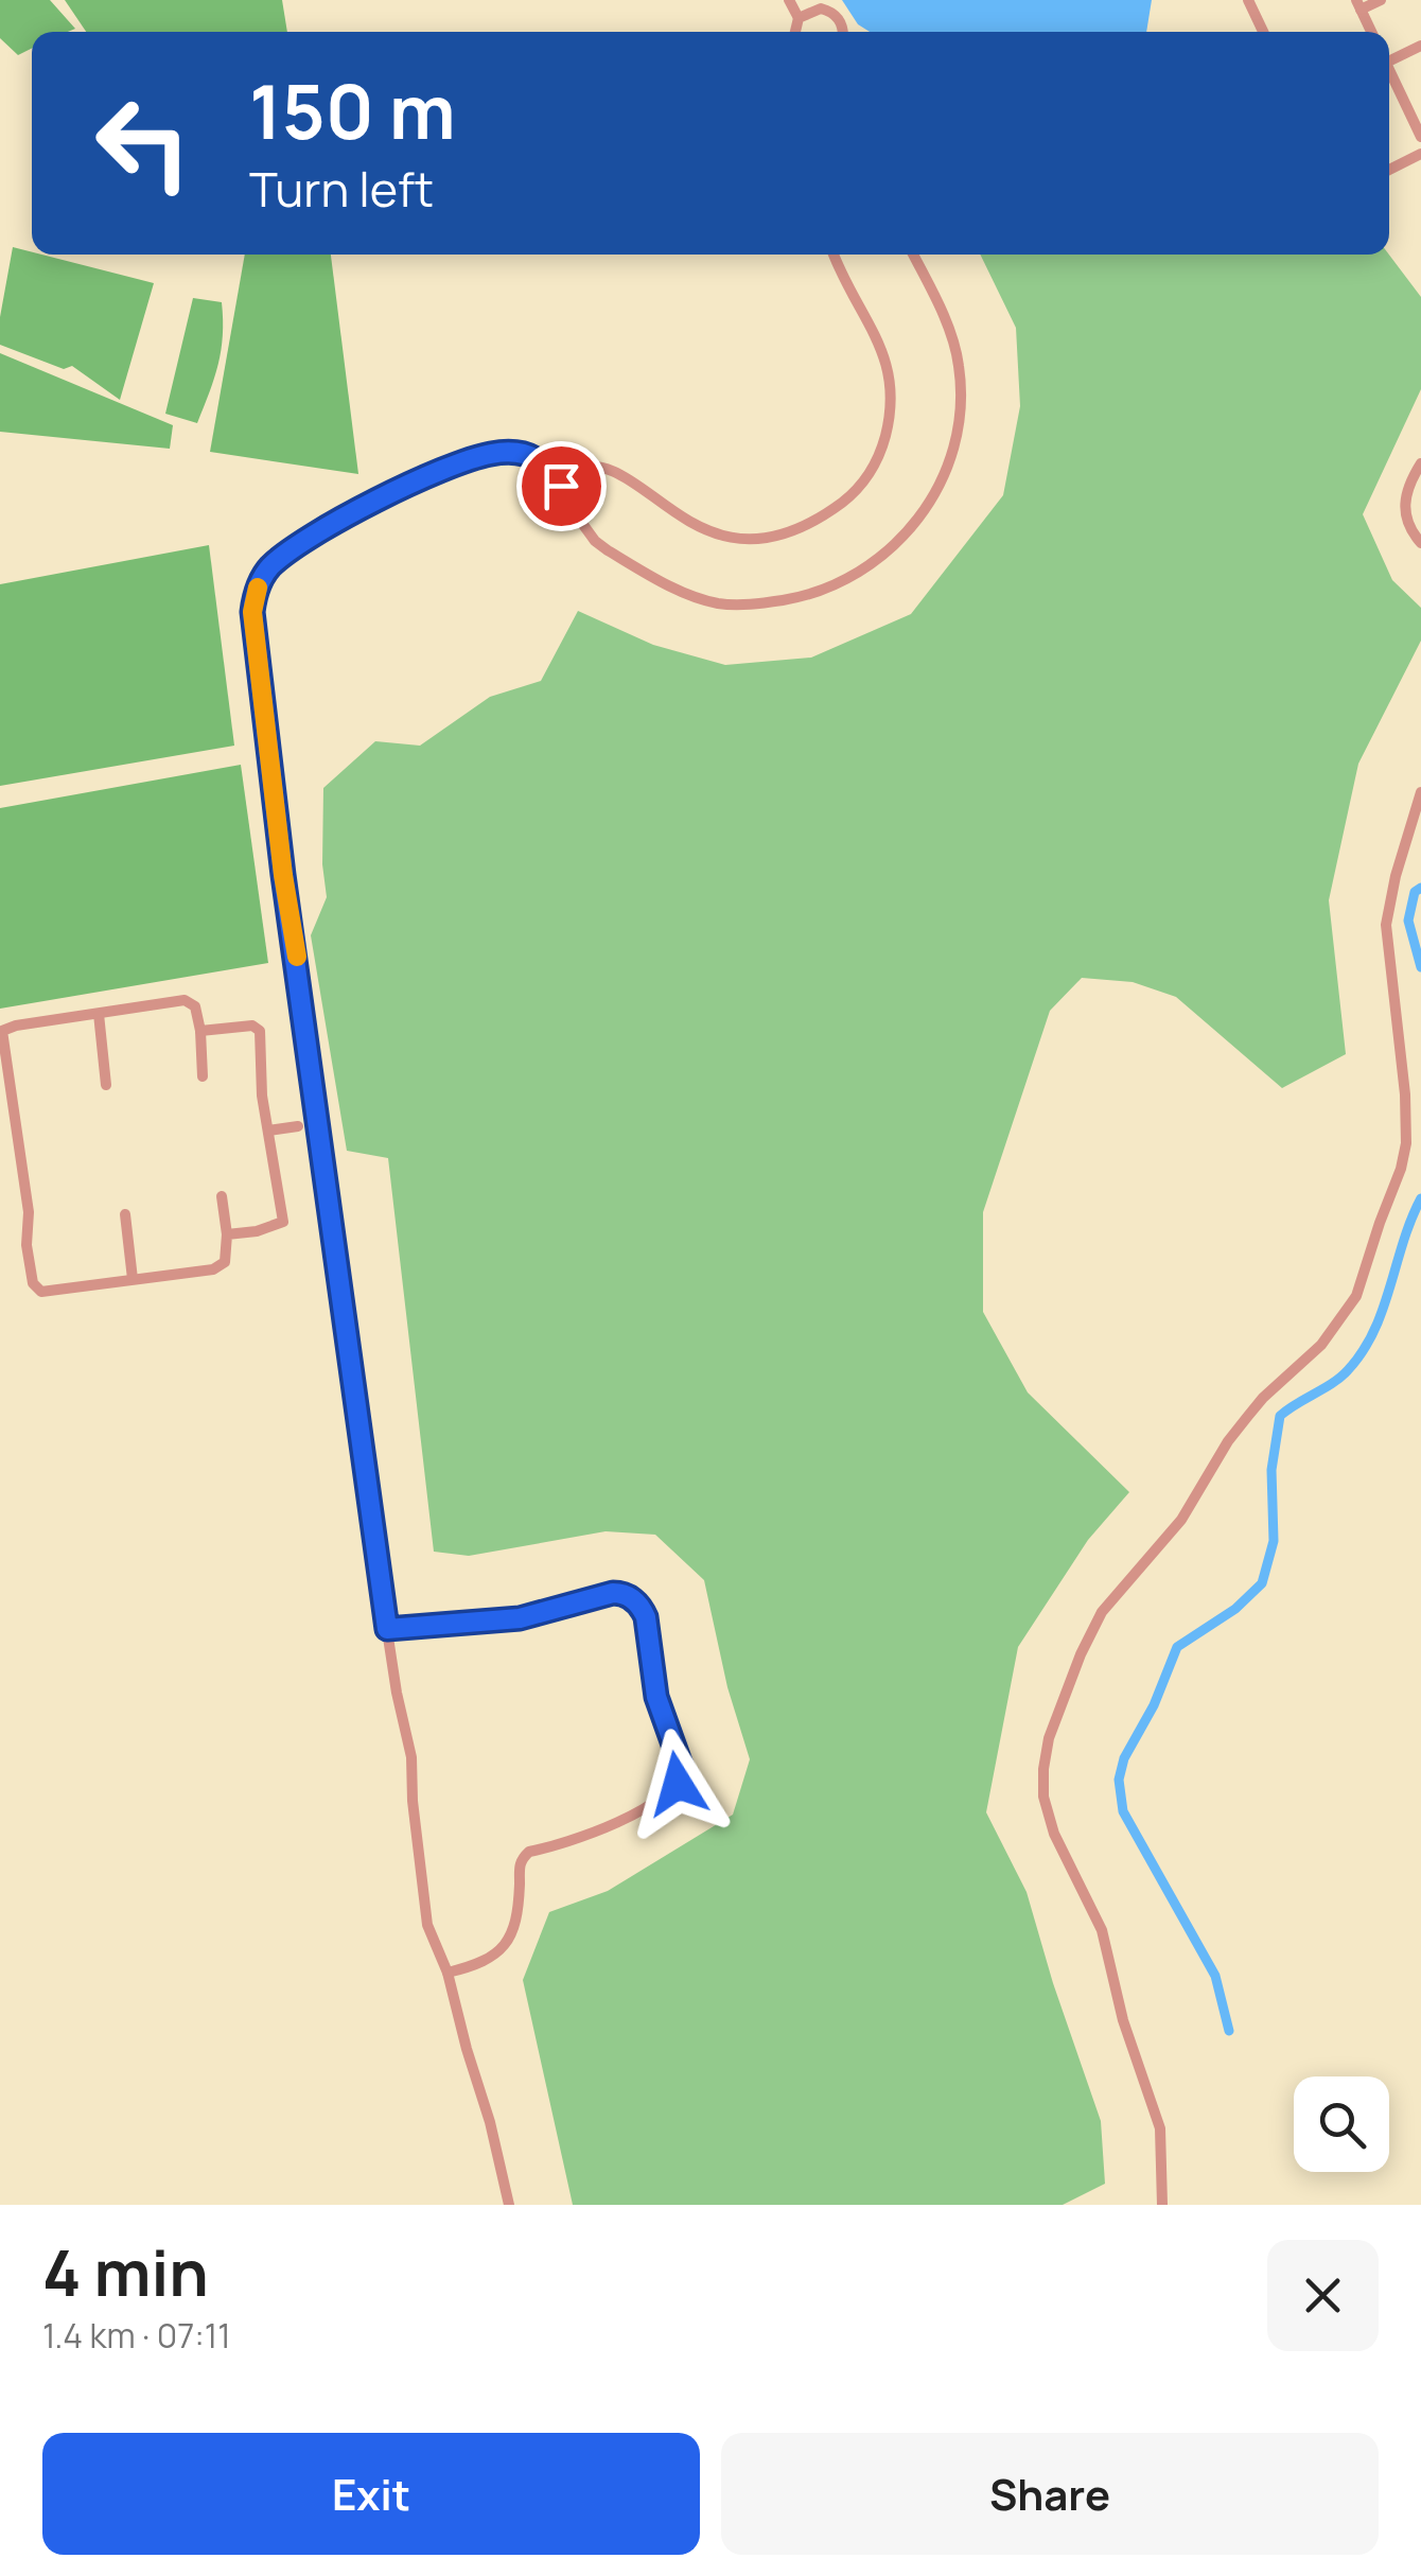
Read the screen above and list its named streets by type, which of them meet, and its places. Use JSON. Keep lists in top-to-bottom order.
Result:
{
  "page": {
    "turn": ["150 m", "Turn left"],
    "heading": ["4 min", "1.4 km · 07:11"],
    "buttons": ["Exit", "Share"]
  }
}
